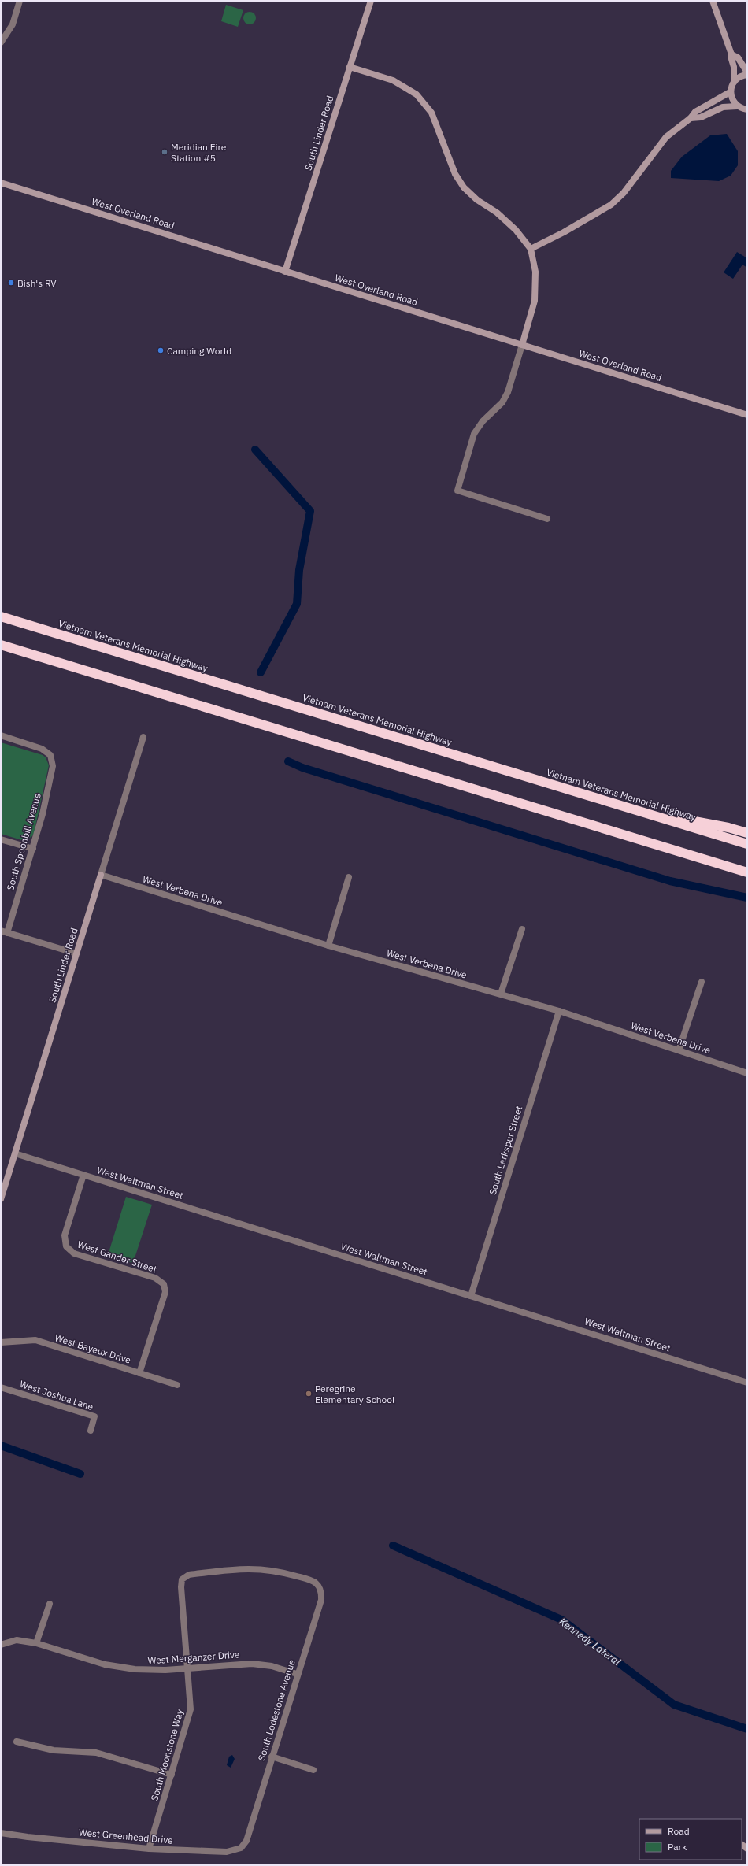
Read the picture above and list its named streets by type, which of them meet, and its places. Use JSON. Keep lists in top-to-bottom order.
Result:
{
  "streets": {
    "highway": ["Vietnam Veterans Memorial Highway"],
    "street": [
      "South Linder Road",
      "West Overland Road",
      "South Spoonbill Avenue",
      "West Verbena Drive",
      "South Larkspur Street",
      "West Waltman Street",
      "West Gander Street",
      "West Bayeux Drive",
      "West Joshua Lane",
      "West Merganzer Drive",
      "South Lodestone Avenue",
      "South Moonstone Way",
      "West Greenhead Drive"
    ]
  },
  "crossings": [
    ["South Linder Road", "West Overland Road"],
    ["South Linder Road", "West Verbena Drive"],
    ["South Linder Road", "West Waltman Street"],
    ["West Verbena Drive", "South Larkspur Street"],
    ["South Larkspur Street", "West Waltman Street"],
    ["West Waltman Street", "West Gander Street"],
    ["West Gander Street", "West Bayeux Drive"],
    ["West Merganzer Drive", "South Lodestone Avenue"],
    ["West Merganzer Drive", "South Moonstone Way"],
    ["South Lodestone Avenue", "South Moonstone Way"],
    ["South Lodestone Avenue", "West Greenhead Drive"],
    ["South Moonstone Way", "West Greenhead Drive"]
  ],
  "water": ["Kennedy Lateral"],
  "places": [
    "Meridian Fire Station #5",
    "Bish's RV",
    "Camping World",
    "Peregrine Elementary School"
  ],
  "legend": ["Road", "Park"]
}
